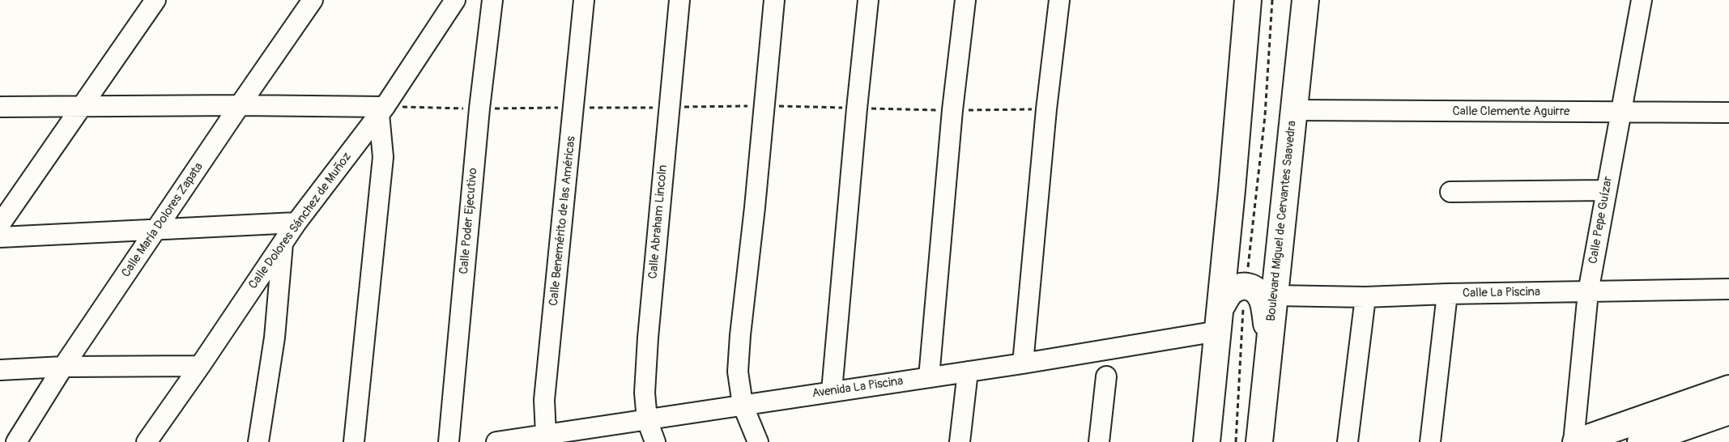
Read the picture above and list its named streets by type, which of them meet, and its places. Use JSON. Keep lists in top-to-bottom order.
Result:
{
  "streets": {
    "main road": ["Boulevard Miguel de Cervantes Saavedra"],
    "street": [
      "Calle Clemente Aguirre",
      "Calle María Dolores Zapata",
      "Calle Pepe Guízar",
      "Calle Dolores Sánchez de Muñoz",
      "Calle Poder Ejecutivo",
      "Calle Benemérito de las Américas",
      "Calle Abraham Lincoln",
      "Calle La Piscina",
      "Avenida La Piscina"
    ]
  },
  "crossings": [
    ["Calle Clemente Aguirre", "Calle Pepe Guízar"],
    ["Calle Clemente Aguirre", "Boulevard Miguel de Cervantes Saavedra"],
    ["Calle Pepe Guízar", "Calle La Piscina"],
    ["Calle Benemérito de las Américas", "Avenida La Piscina"],
    ["Boulevard Miguel de Cervantes Saavedra", "Calle La Piscina"],
    ["Calle Abraham Lincoln", "Avenida La Piscina"]
  ]
}
